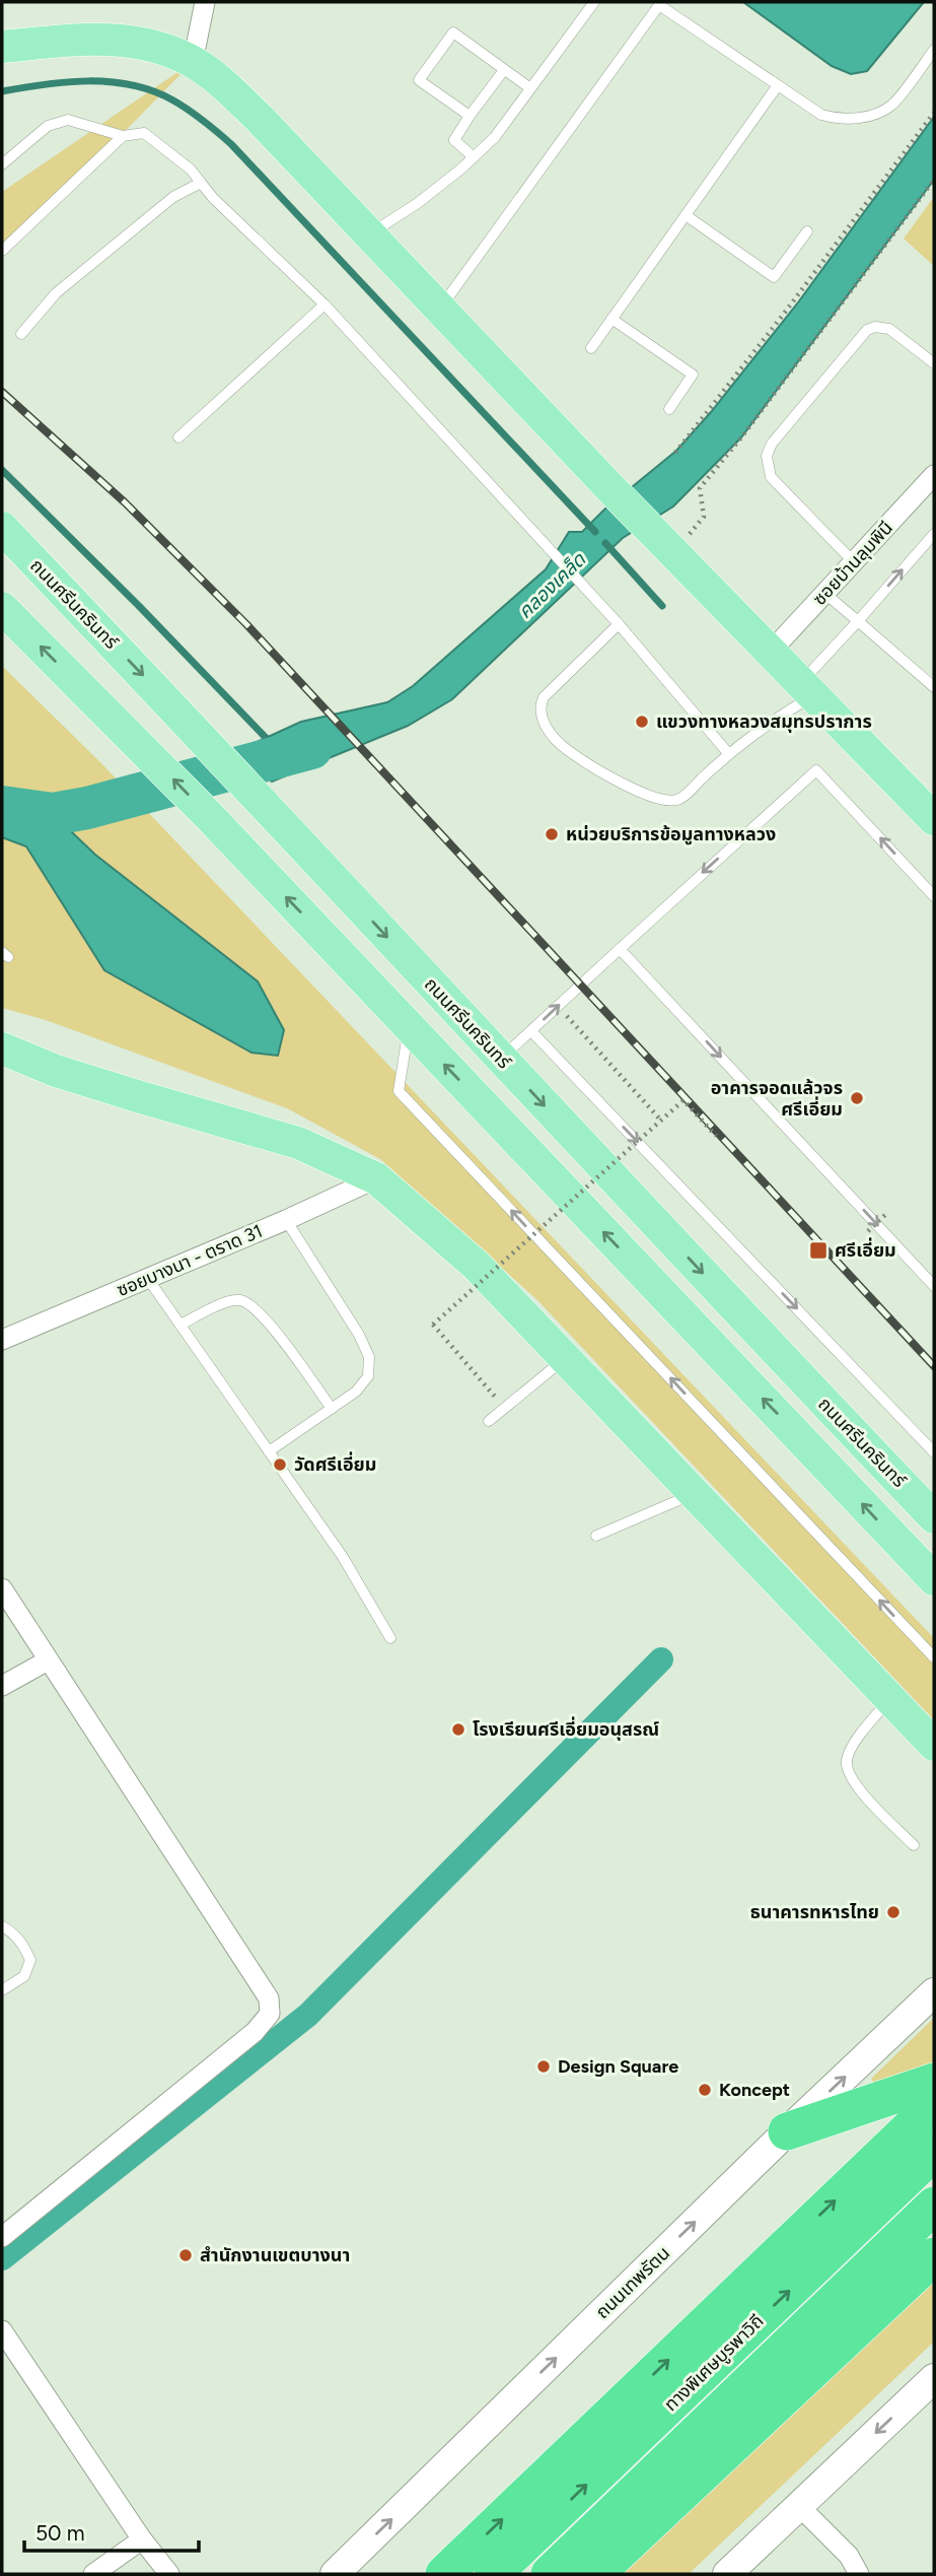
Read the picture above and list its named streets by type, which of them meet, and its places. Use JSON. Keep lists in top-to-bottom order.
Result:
{
  "streets": {
    "highway": ["ทางพิเศษบูรพาวิถี"],
    "main road": ["ถนนศรีนครินทร์", "ถนนเทพรัตน"],
    "street": ["ซอยบ้านลุมพินี", "ซอยบางนา - ตราด 31"]
  },
  "one_way": ["ถนนเทพรัตน"],
  "water": ["คลองเคล็ด"],
  "places": {
    "other": [
      "แขวงทางหลวงสมุทรปราการ",
      "หน่วยบริการข้อมูลทางหลวง",
      "อาคารจอดแล้วจร ศรีเอี่ยม",
      "วัดศรีเอี่ยม",
      "โรงเรียนศรีเอี่ยมอนุสรณ์",
      "ธนาคารทหารไทย",
      "Design Square",
      "Koncept",
      "สำนักงานเขตบางนา"
    ],
    "transit": ["ศรีเอี่ยม"]
  },
  "scale_bar": "50 m"
}
